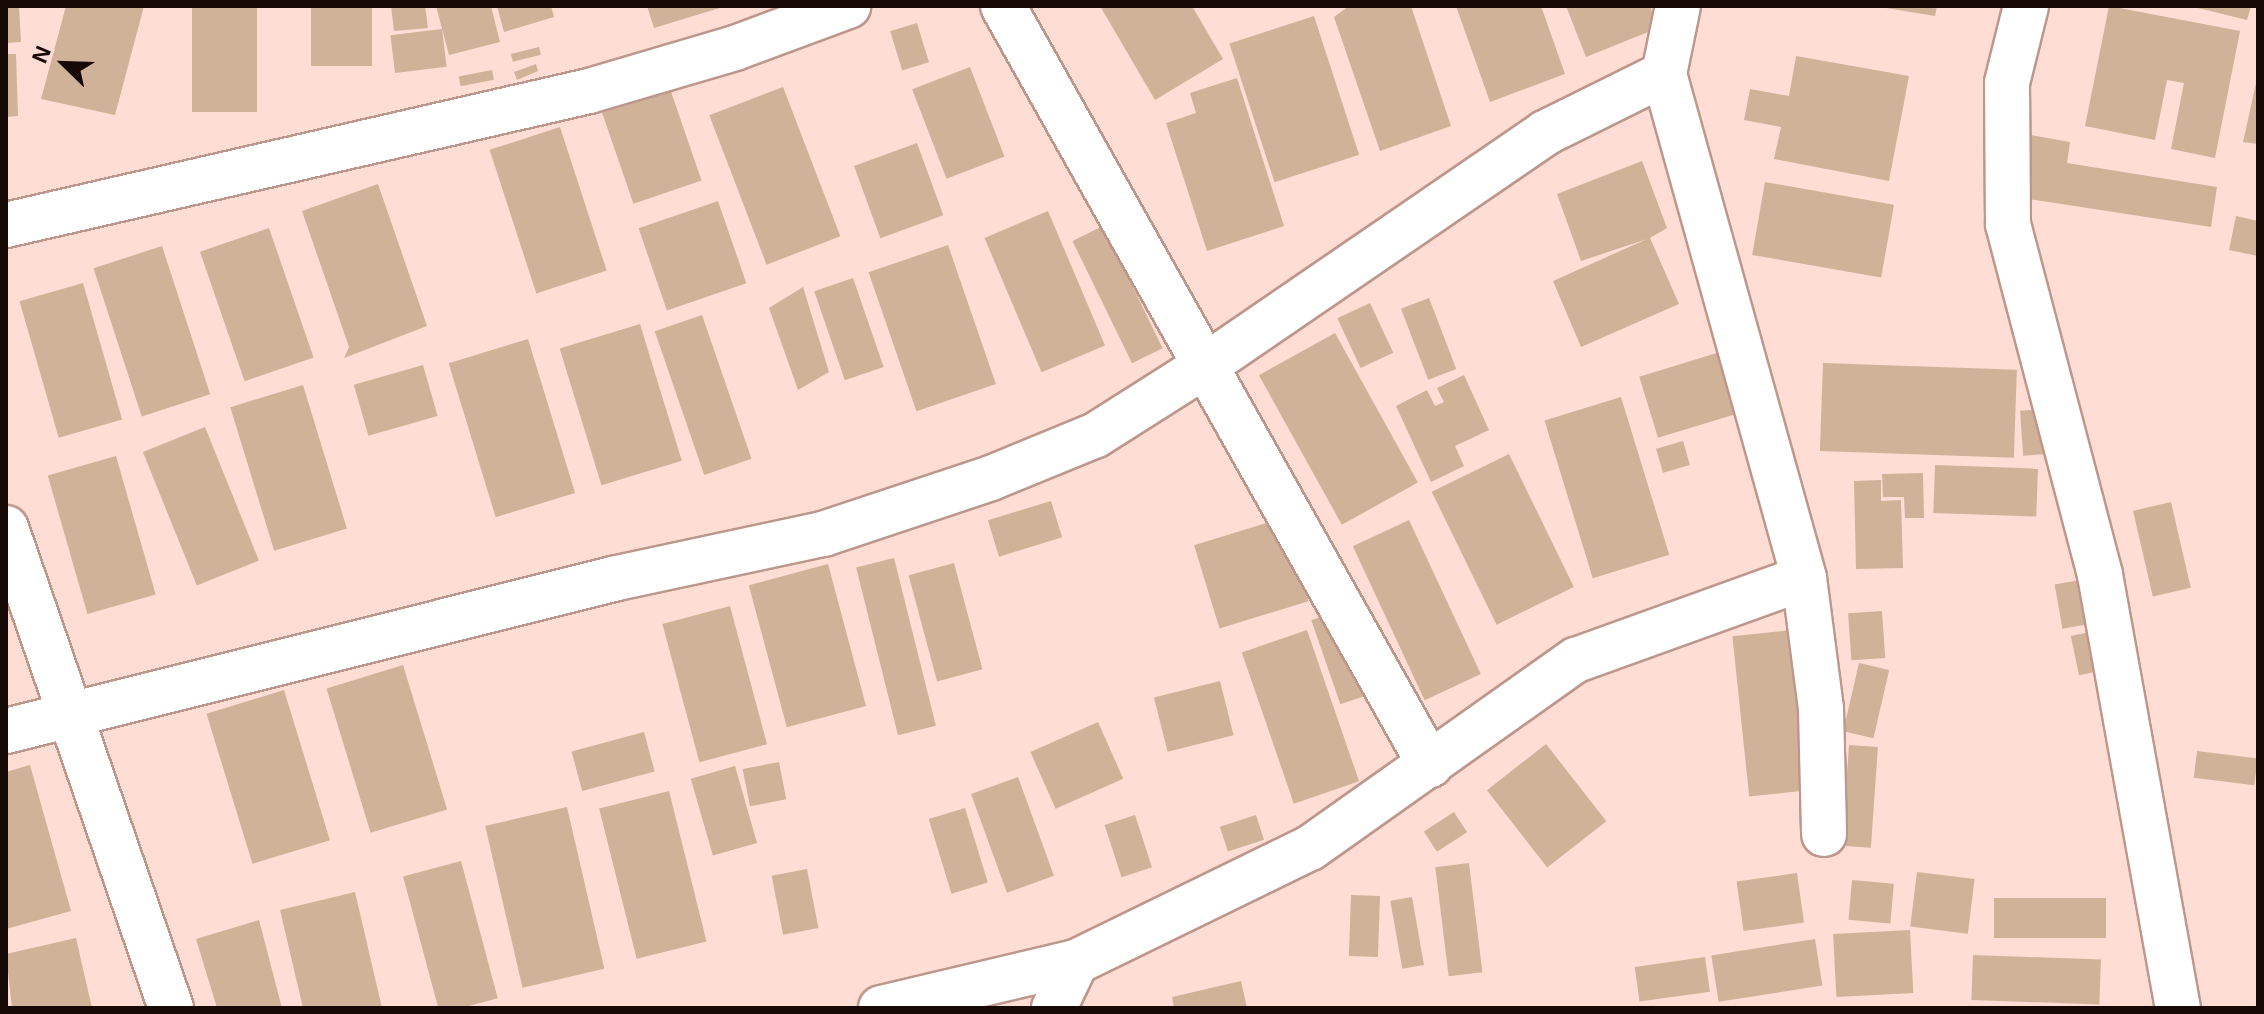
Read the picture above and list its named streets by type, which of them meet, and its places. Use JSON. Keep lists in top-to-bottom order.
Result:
{
  "north": "top left"
}
